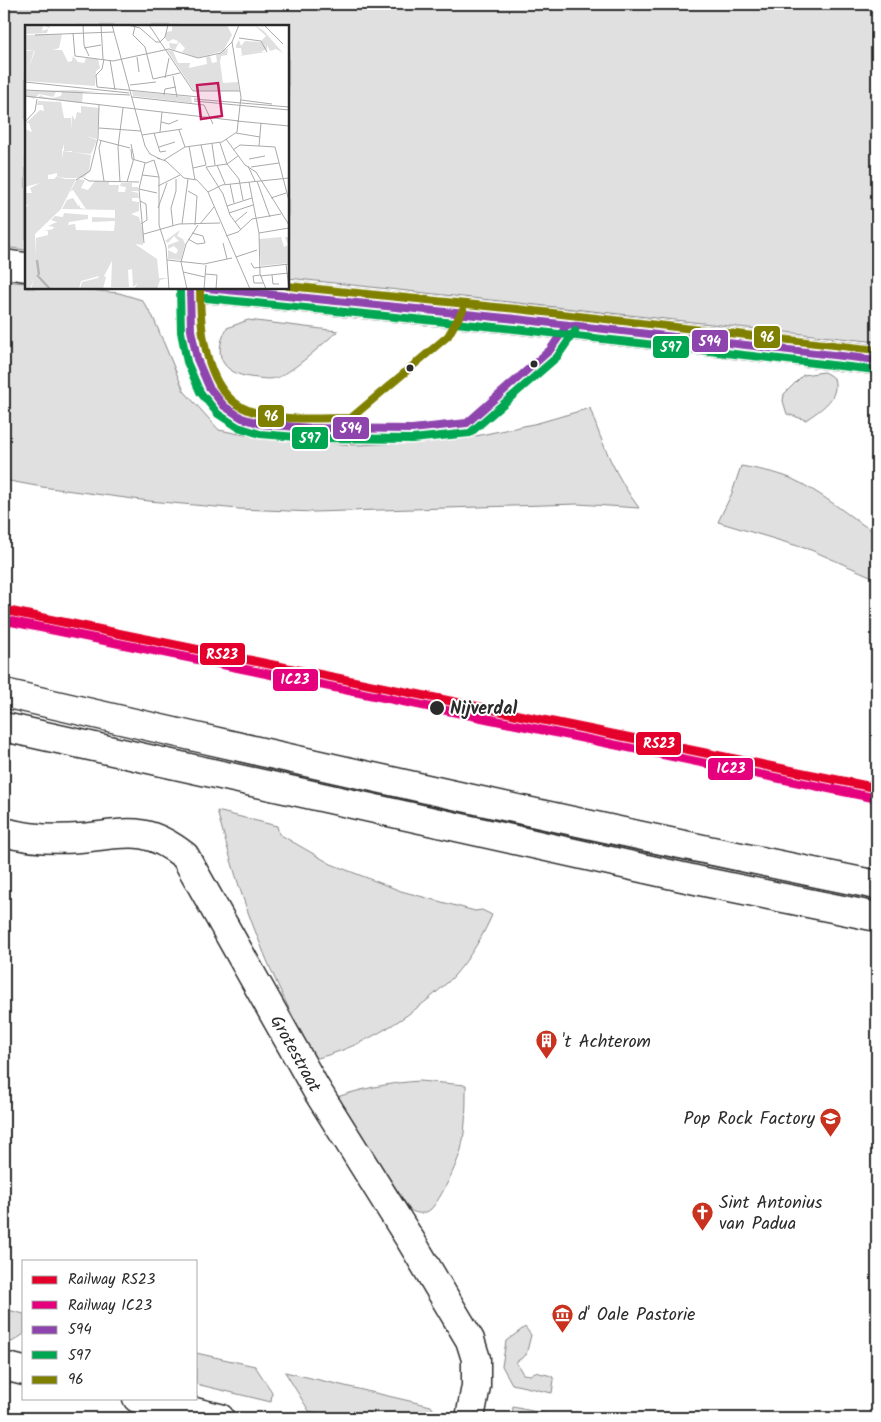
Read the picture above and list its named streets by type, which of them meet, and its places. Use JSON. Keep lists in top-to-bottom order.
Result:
{
  "streets": {
    "main road": ["Grotestraat"]
  },
  "places": {
    "other": ["Nijverdal"],
    "building": ["'t Achterom"],
    "school or university": ["Pop Rock Factory"],
    "church": ["Sint Antonius van Padua"],
    "museum": ["d' Oale Pastorie"]
  },
  "lines": [
    "transit line 96",
    "transit line 594",
    "transit line 597",
    "rail line RS23",
    "rail line IC23"
  ],
  "legend": [
    "Railway RS23",
    "Railway IC23",
    "594",
    "597",
    "96"
  ]
}
